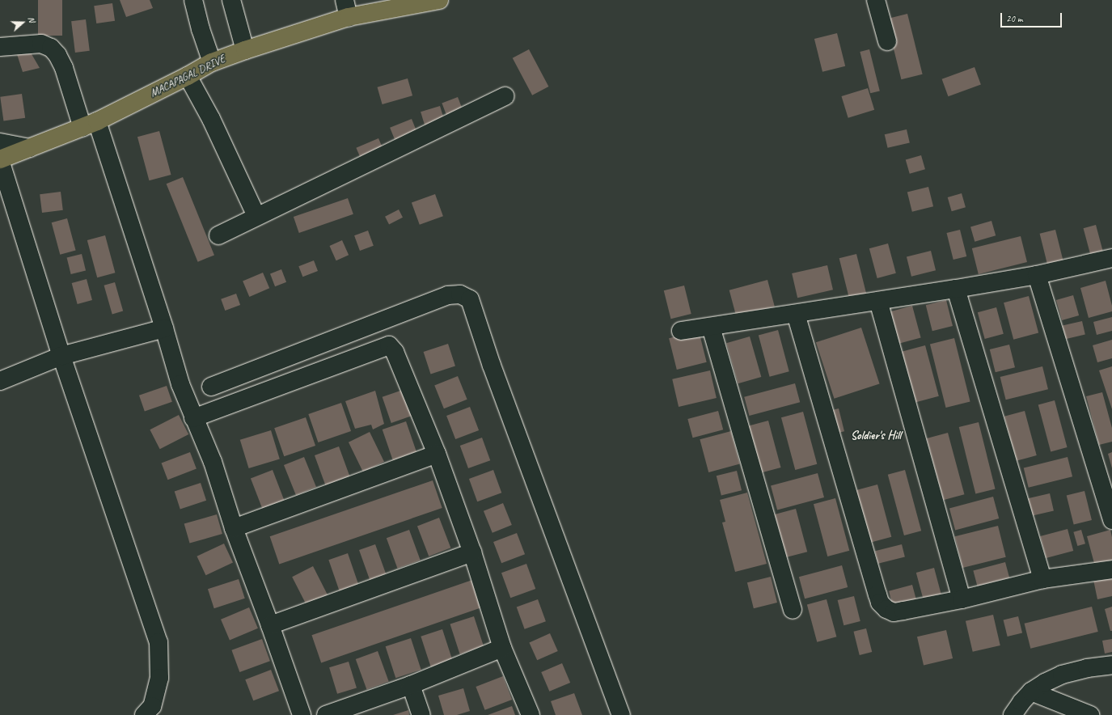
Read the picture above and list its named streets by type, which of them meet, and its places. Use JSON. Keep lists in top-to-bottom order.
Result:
{
  "streets": {
    "main road": ["MACAPAGAL DRIVE"]
  },
  "districts": ["Soldier's Hill"],
  "scale_bar": "20 m",
  "north": "right"
}
